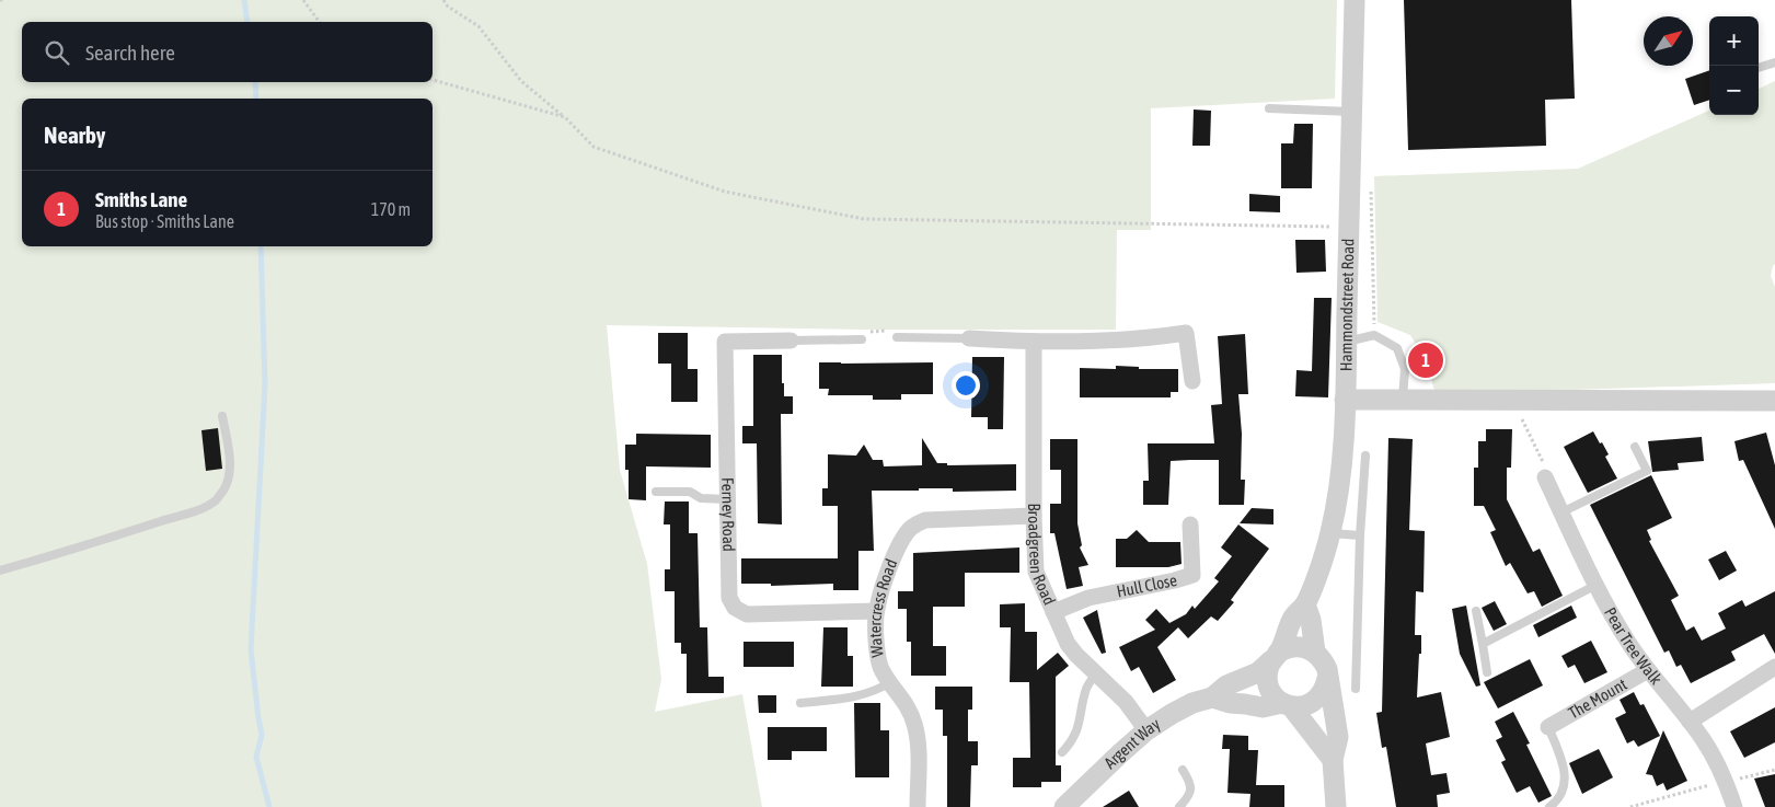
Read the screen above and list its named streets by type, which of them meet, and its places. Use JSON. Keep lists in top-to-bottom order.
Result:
{
  "streets": {
    "street": [
      "Hammondstreet Road",
      "Ferney Road",
      "Broadgreen Road",
      "Hull Close",
      "Watercress Road",
      "Pear Tree Walk",
      "The Mount",
      "Argent Way"
    ]
  },
  "crossings": [
    ["Hammondstreet Road", "Argent Way"],
    ["Ferney Road", "Watercress Road"],
    ["Broadgreen Road", "Hull Close"],
    ["Broadgreen Road", "Watercress Road"],
    ["Broadgreen Road", "Argent Way"],
    ["Pear Tree Walk", "The Mount"]
  ],
  "north": "top right",
  "page": {
    "map_buttons": ["+", "−"],
    "search": "Search here",
    "heading": "Nearby",
    "list": [
      {
        "mark": "1",
        "name": "Smiths Lane",
        "note": "Bus stop · Smiths Lane",
        "value": "170 m"
      }
    ],
    "pins": "1"
  }
}
